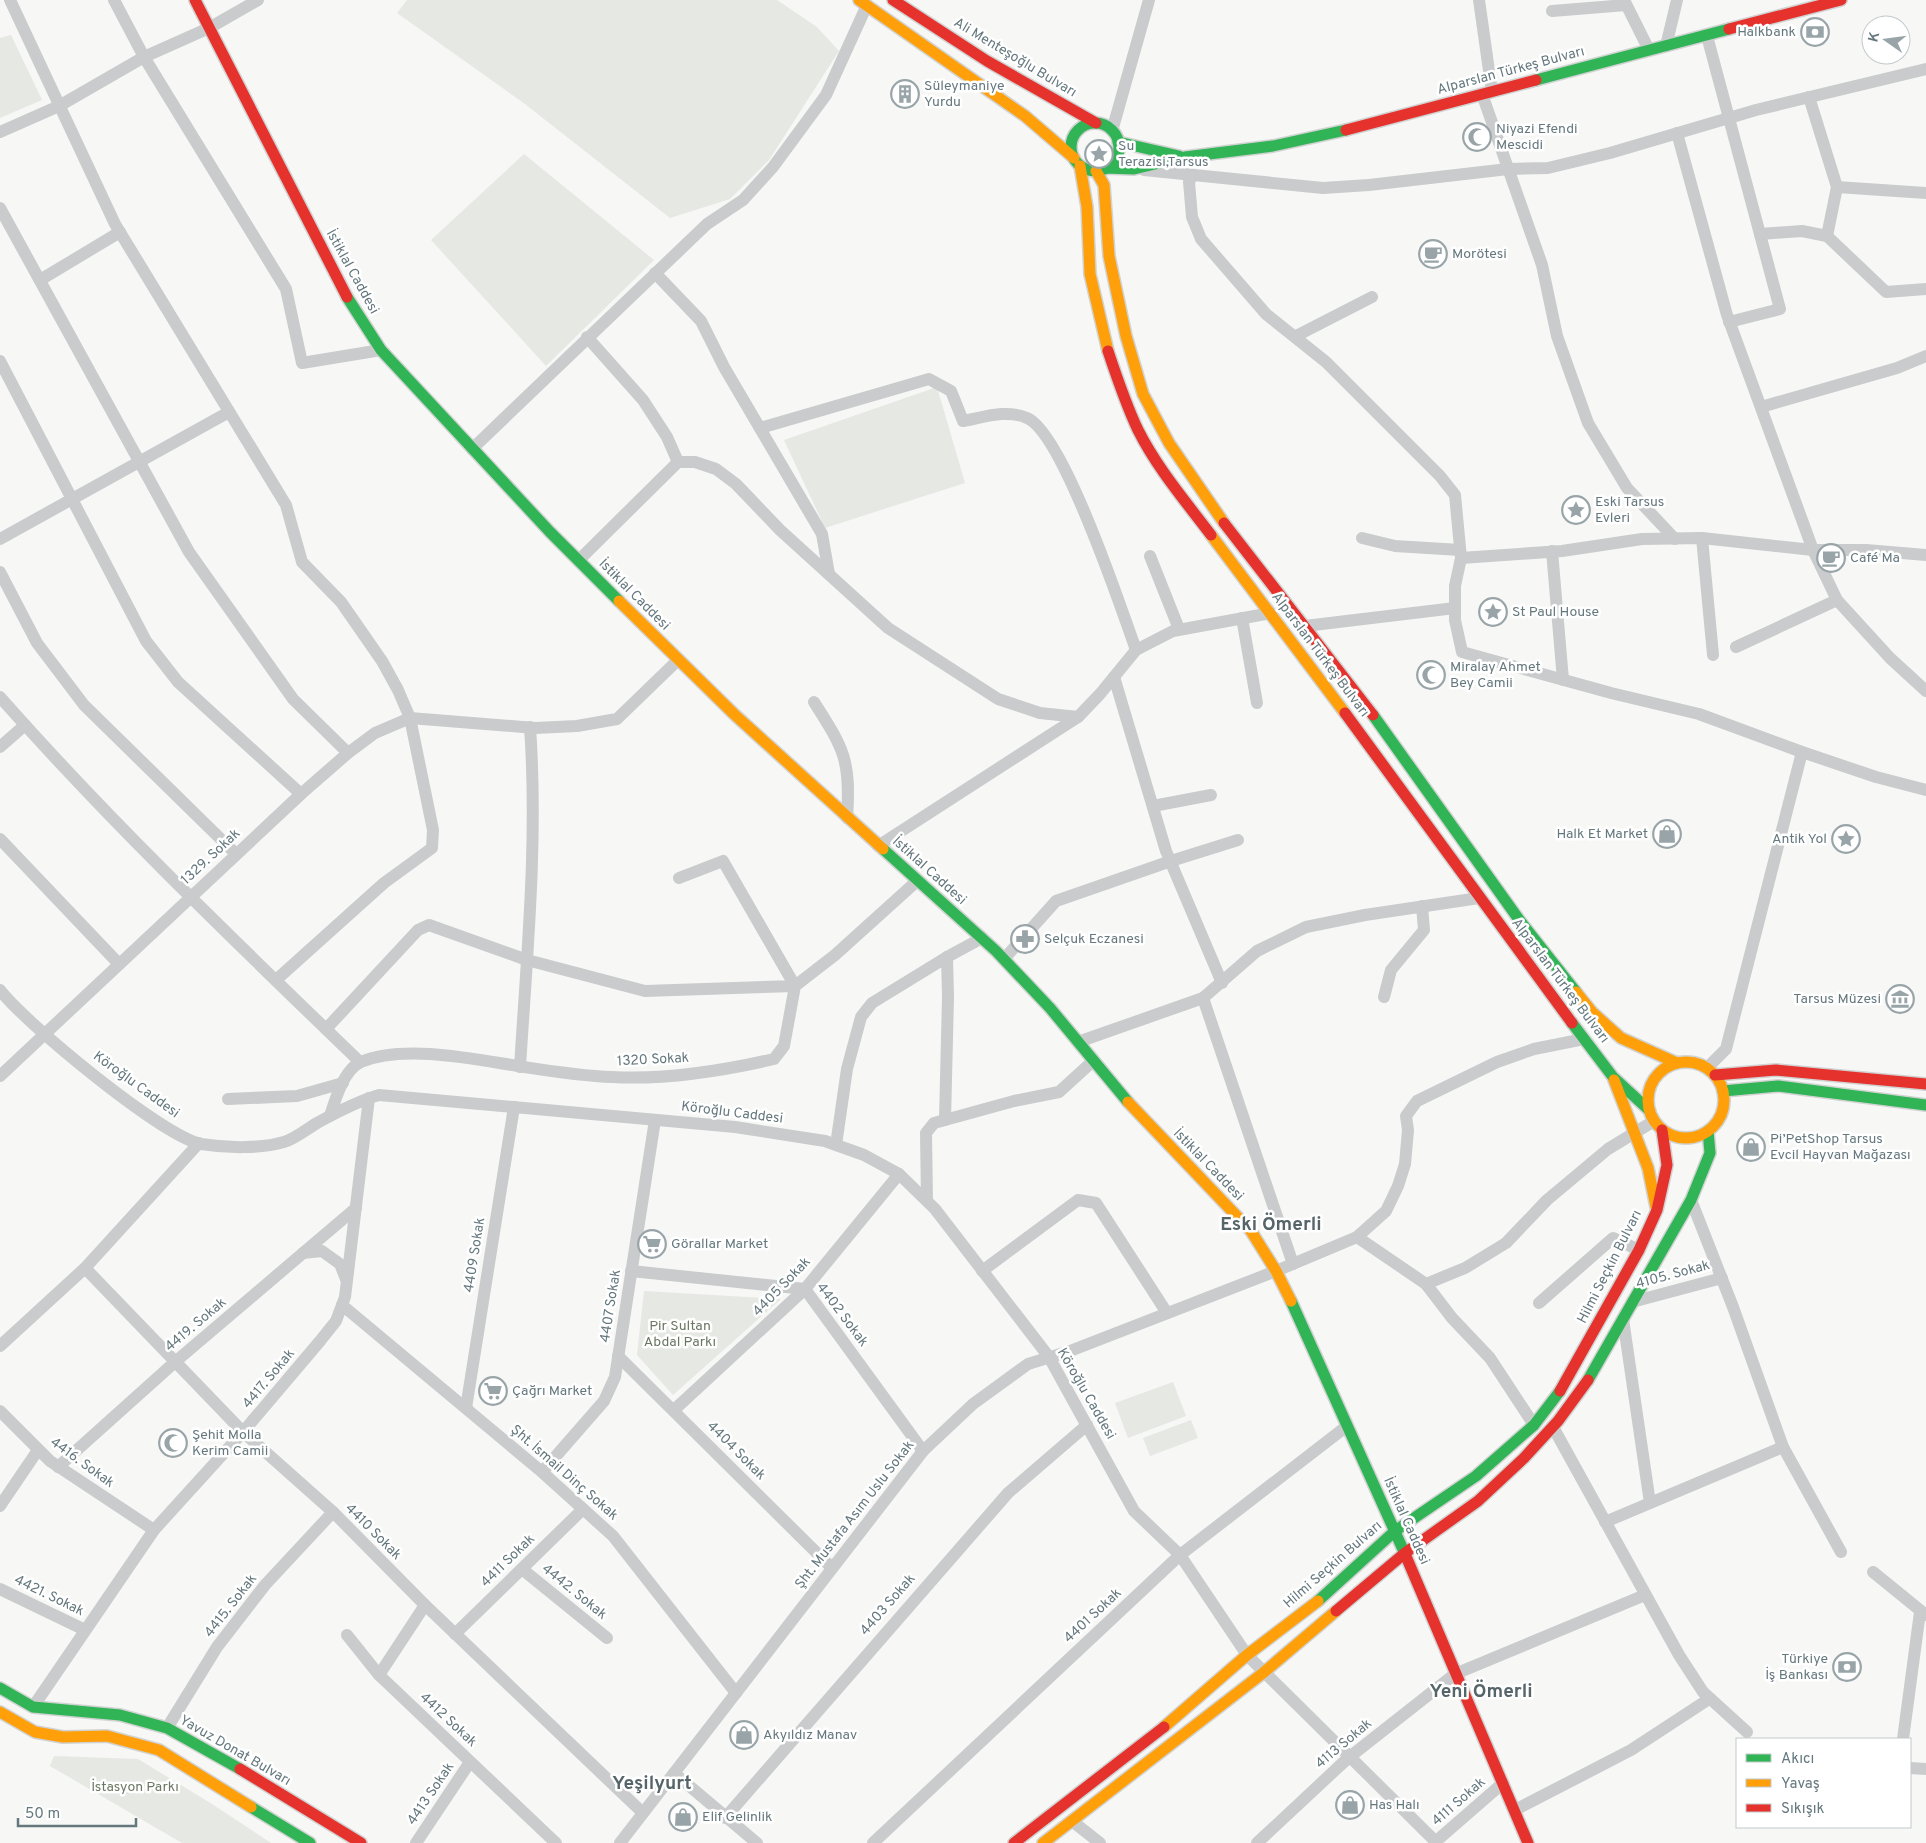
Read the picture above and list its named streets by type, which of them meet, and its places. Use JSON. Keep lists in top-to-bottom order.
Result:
{
  "streets": {
    "street": [
      "Ali Menteşoğlu Bulvarı",
      "Alparslan Türkeş Bulvarı",
      "İstiklal Caddesi",
      "1329. Sokak",
      "1320 Sokak",
      "Köroğlu Caddesi",
      "4409 Sokak",
      "Hilmi Seçkin Bulvarı",
      "4105. Sokak",
      "4405 Sokak",
      "4407 Sokak",
      "4402 Sokak",
      "4419. Sokak",
      "4417. Sokak",
      "4404 Sokak",
      "4416. Sokak",
      "Şht. İsmail Dinç Sokak",
      "Şht. Mustafa Asım Uslu Sokak",
      "4410 Sokak",
      "4411 Sokak",
      "4442. Sokak",
      "4421. Sokak",
      "4403 Sokak",
      "4415. Sokak",
      "4401 Sokak",
      "4412 Sokak",
      "4113 Sokak",
      "Yavuz Donat Bulvarı",
      "4413 Sokak",
      "4111 Sokak"
    ]
  },
  "crossings": [
    ["Ali Menteşoğlu Bulvarı", "Alparslan Türkeş Bulvarı"],
    ["Alparslan Türkeş Bulvarı", "Hilmi Seçkin Bulvarı"],
    ["Alparslan Türkeş Bulvarı", "Şht. Mustafa Asım Uslu Sokak"],
    ["İstiklal Caddesi", "Hilmi Seçkin Bulvarı"],
    ["İstiklal Caddesi", "Şht. Mustafa Asım Uslu Sokak"],
    ["İstiklal Caddesi", "4401 Sokak"],
    ["İstiklal Caddesi", "4113 Sokak"],
    ["İstiklal Caddesi", "4111 Sokak"],
    ["1329. Sokak", "Köroğlu Caddesi"],
    ["Köroğlu Caddesi", "4409 Sokak"],
    ["Köroğlu Caddesi", "Hilmi Seçkin Bulvarı"],
    ["Köroğlu Caddesi", "4405 Sokak"],
    ["Köroğlu Caddesi", "4407 Sokak"],
    ["Köroğlu Caddesi", "4417. Sokak"],
    ["Köroğlu Caddesi", "Şht. Mustafa Asım Uslu Sokak"],
    ["Köroğlu Caddesi", "4403 Sokak"],
    ["Köroğlu Caddesi", "4401 Sokak"],
    ["Köroğlu Caddesi", "4113 Sokak"],
    ["Köroğlu Caddesi", "4111 Sokak"],
    ["4409 Sokak", "Şht. İsmail Dinç Sokak"],
    ["4405 Sokak", "4402 Sokak"],
    ["4405 Sokak", "4404 Sokak"],
    ["4407 Sokak", "4402 Sokak"],
    ["4407 Sokak", "4404 Sokak"],
    ["4407 Sokak", "Şht. İsmail Dinç Sokak"],
    ["4402 Sokak", "Şht. Mustafa Asım Uslu Sokak"],
    ["4419. Sokak", "4417. Sokak"],
    ["4419. Sokak", "4416. Sokak"],
    ["4419. Sokak", "4410 Sokak"],
    ["4417. Sokak", "4416. Sokak"],
    ["4417. Sokak", "Şht. İsmail Dinç Sokak"],
    ["4417. Sokak", "4410 Sokak"],
    ["4417. Sokak", "4421. Sokak"],
    ["4417. Sokak", "Yavuz Donat Bulvarı"],
    ["4404 Sokak", "Şht. Mustafa Asım Uslu Sokak"],
    ["Şht. İsmail Dinç Sokak", "Şht. Mustafa Asım Uslu Sokak"],
    ["Şht. İsmail Dinç Sokak", "4411 Sokak"],
    ["Şht. Mustafa Asım Uslu Sokak", "4410 Sokak"],
    ["4410 Sokak", "4411 Sokak"],
    ["4410 Sokak", "4415. Sokak"],
    ["4411 Sokak", "4442. Sokak"],
    ["4415. Sokak", "Yavuz Donat Bulvarı"],
    ["4412 Sokak", "4413 Sokak"]
  ],
  "districts": ["Eski Ömerli", "Yeni Ömerli", "Yeşilyurt"],
  "parks": ["Pir Sultan Abdal Parkı", "İstasyon Parkı"],
  "places": {
    "bank": ["Halkbank", "Türkiye İş Bankası"],
    "building": ["Süleymaniye Yurdu"],
    "mosque": ["Niyazi Efendi Mescidi", "Miralay Ahmet Bey Camii", "Şehit Molla Kerim Camii"],
    "place": [
      "Su Terazisi,Tarsus",
      "Eski Tarsus Evleri",
      "St Paul House",
      "Antik Yol"
    ],
    "cafe": ["Morötesi", "Café Ma"],
    "shop": [
      "Halk Et Market",
      "Pi’PetShop Tarsus Evcil Hayvan Mağazası",
      "Akyıldız Manav",
      "Has Halı",
      "Elif Gelinlik"
    ],
    "pharmacy": ["Selçuk Eczanesi"],
    "museum": ["Tarsus Müzesi"],
    "supermarket": ["Görallar Market", "Çağrı Market"]
  },
  "legend": ["Akıcı", "Yavaş", "Sıkışık"],
  "scale_bar": "50 m",
  "north": "left"
}
